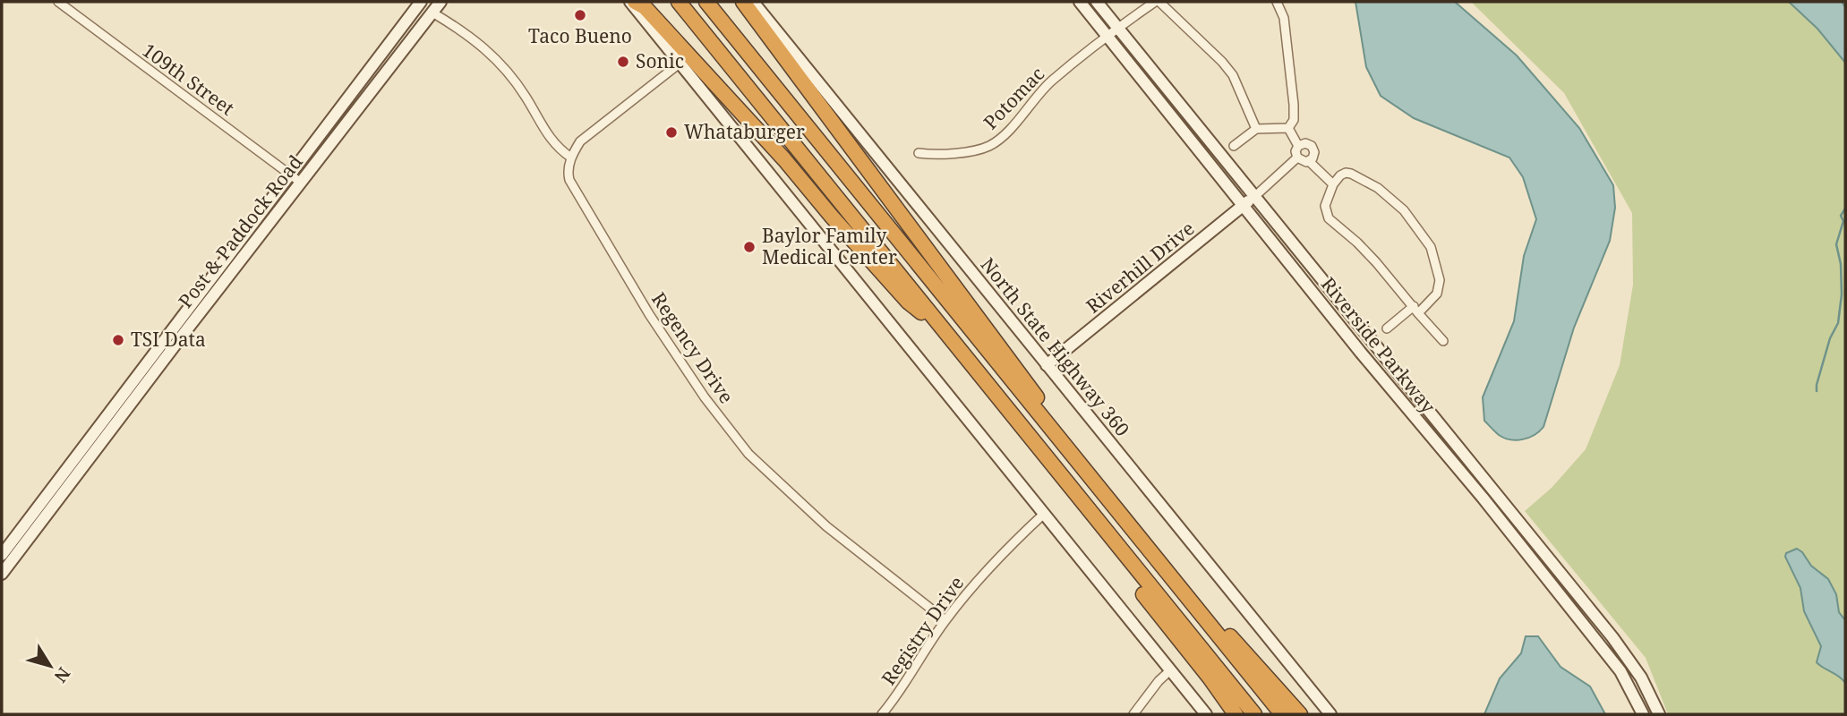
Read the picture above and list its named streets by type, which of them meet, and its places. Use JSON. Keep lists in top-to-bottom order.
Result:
{
  "streets": {
    "street": [
      "109th Street",
      "Potomac",
      "Post & Paddock Road",
      "Riverhill Drive",
      "Riverside Parkway",
      "North State Highway 360",
      "Regency Drive",
      "Registry Drive"
    ]
  },
  "crossings": [
    ["109th Street", "Post & Paddock Road"],
    ["Potomac", "Riverside Parkway"],
    ["Riverhill Drive", "Riverside Parkway"],
    ["Riverhill Drive", "North State Highway 360"],
    ["Regency Drive", "Registry Drive"]
  ],
  "places": [
    "Taco Bueno",
    "Sonic",
    "Whataburger",
    "Baylor Family Medical Center",
    "TSI Data"
  ],
  "north": "bottom right"
}
